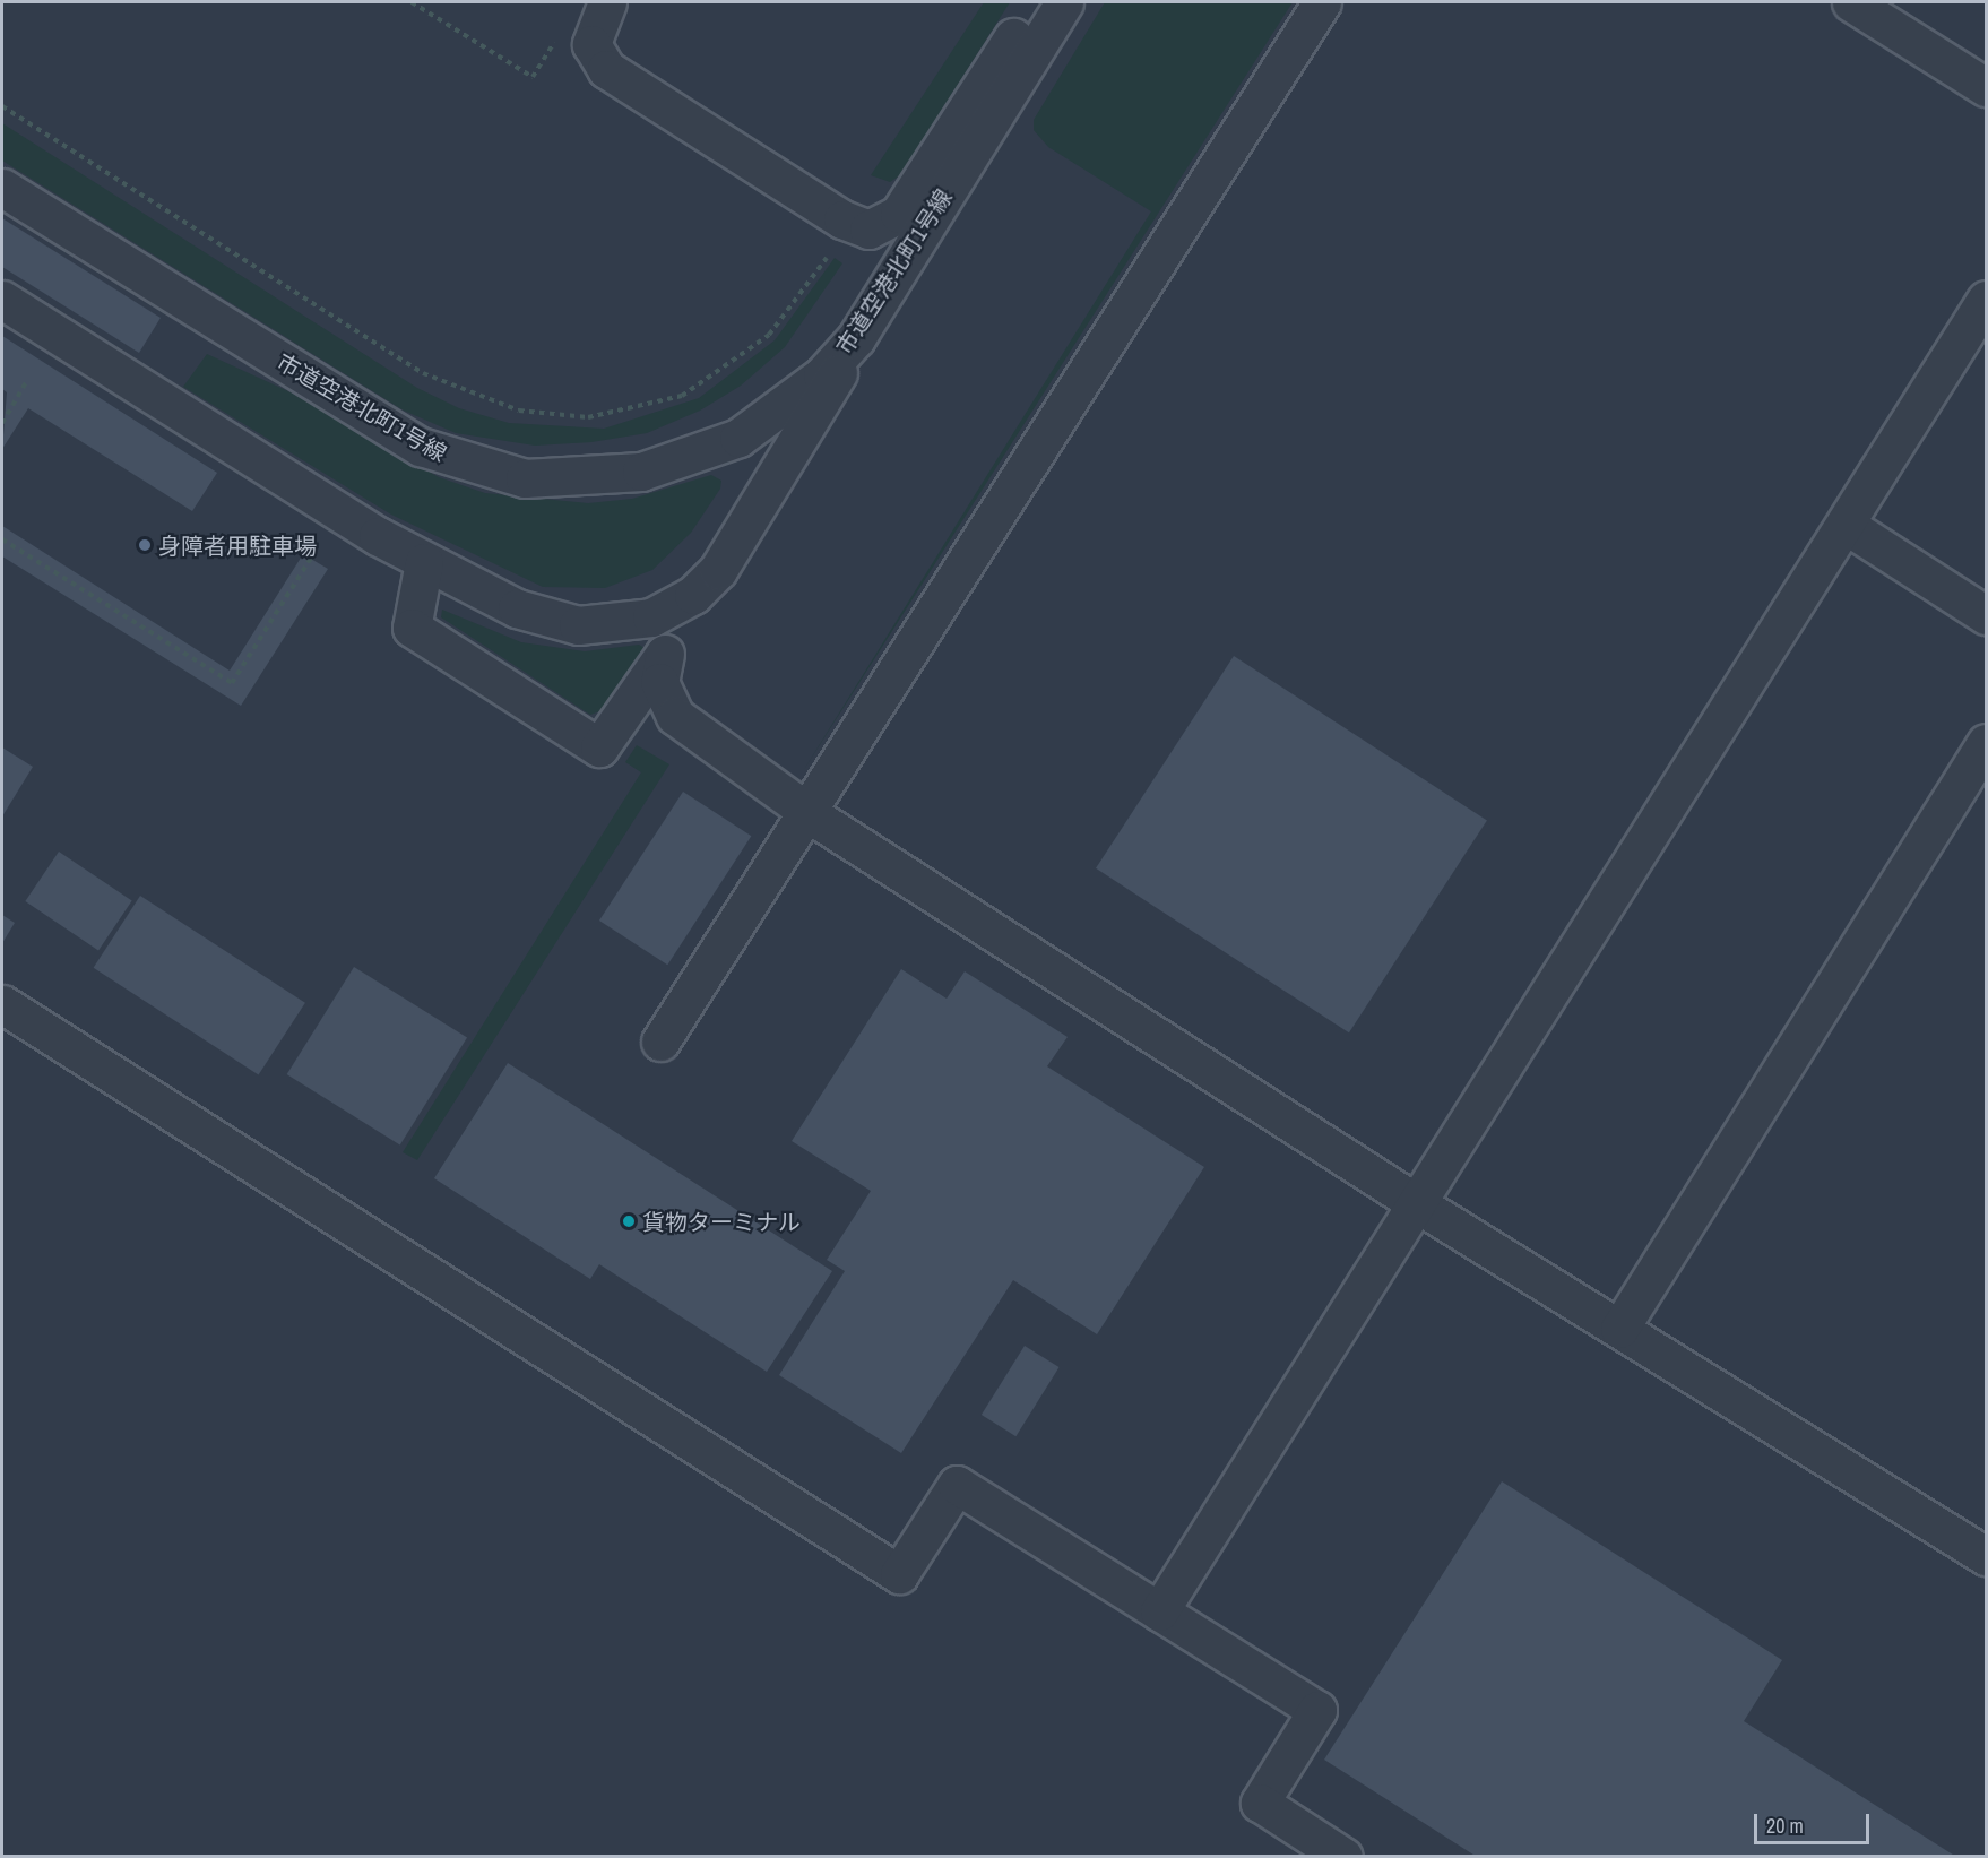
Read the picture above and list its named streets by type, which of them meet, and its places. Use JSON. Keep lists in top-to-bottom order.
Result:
{
  "streets": {
    "street": ["市道空港北町1号線"]
  },
  "places": ["身障者用駐車場", "貨物ターミナル"],
  "scale_bar": "20 m"
}
